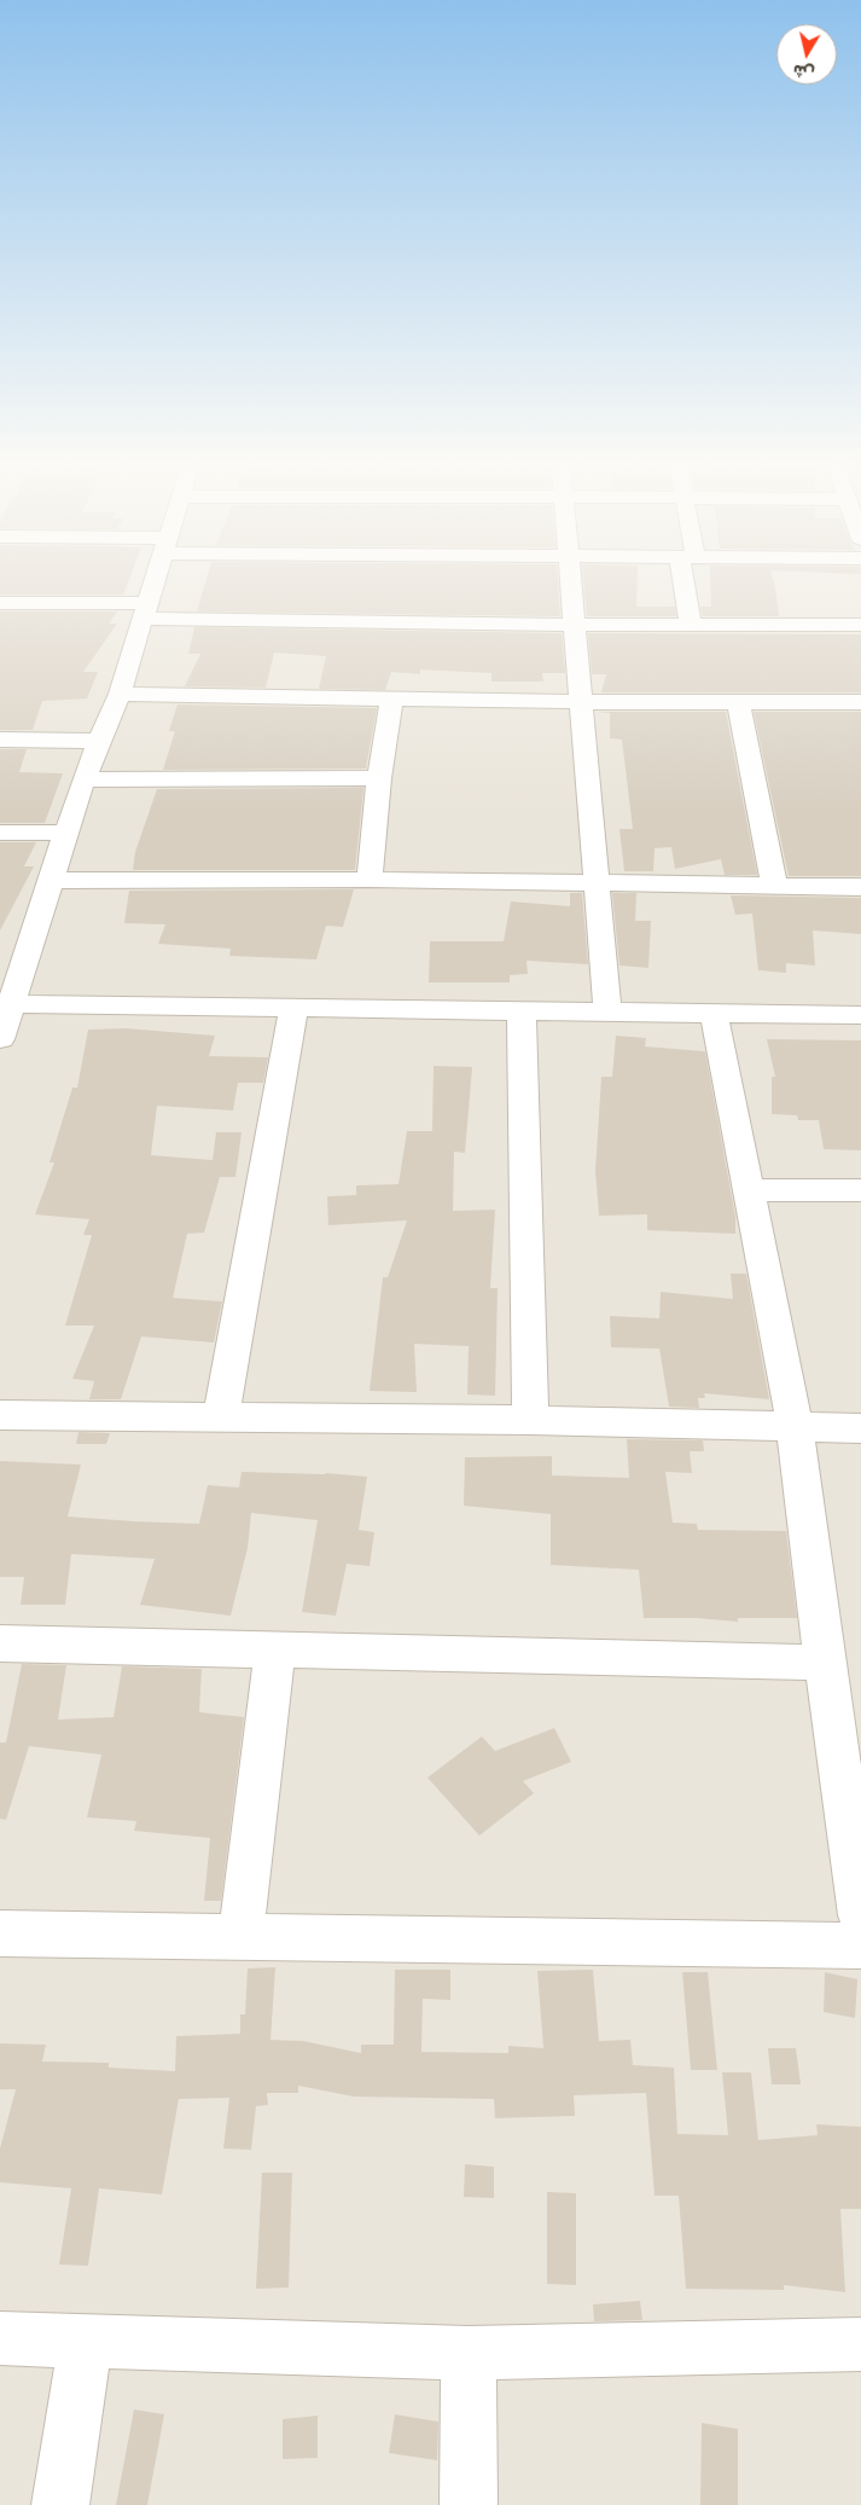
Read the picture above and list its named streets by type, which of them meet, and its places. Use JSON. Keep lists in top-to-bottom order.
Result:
{
  "north": "bottom"
}
